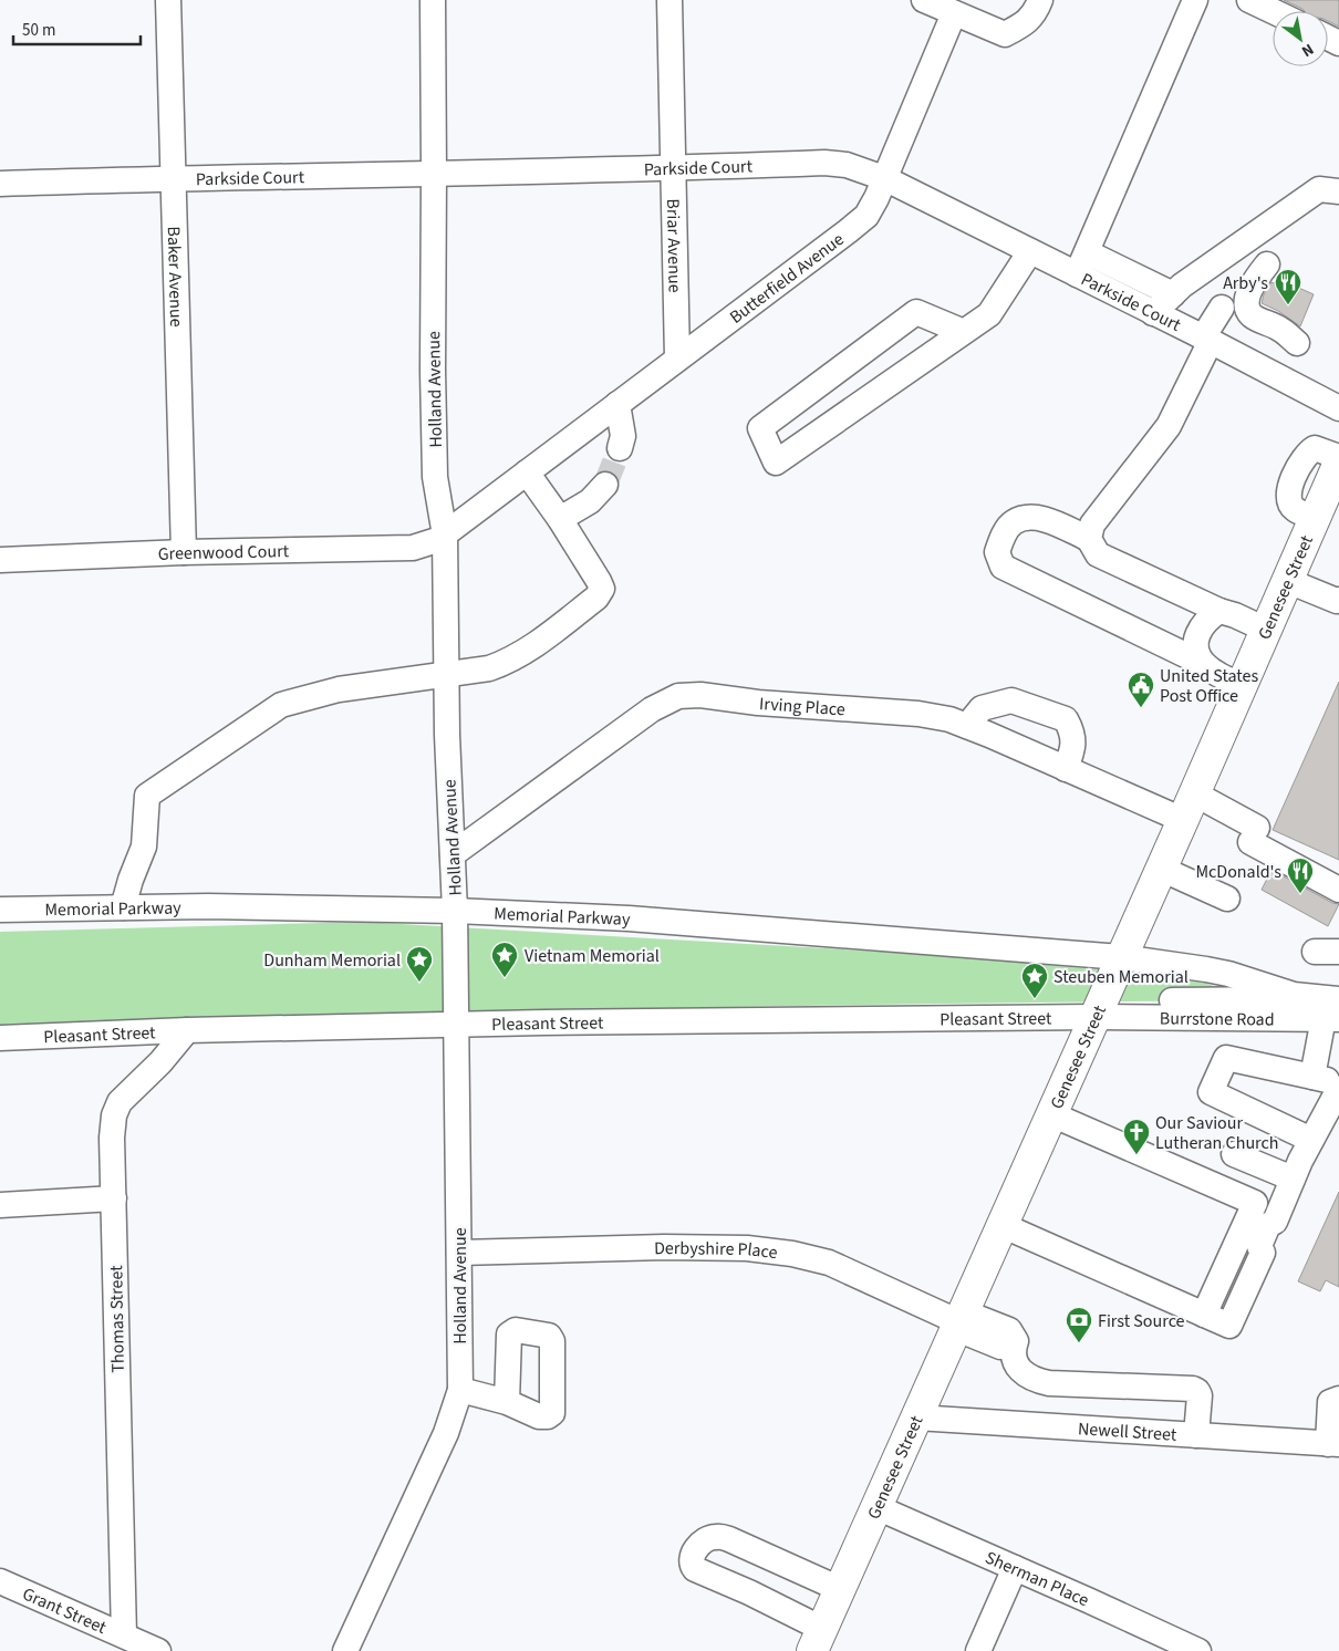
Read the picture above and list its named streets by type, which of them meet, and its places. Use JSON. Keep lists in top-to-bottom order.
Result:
{
  "streets": {
    "main road": ["Genesee Street"],
    "street": [
      "Parkside Court",
      "Briar Avenue",
      "Baker Avenue",
      "Butterfield Avenue",
      "Holland Avenue",
      "Greenwood Court",
      "Irving Place",
      "Memorial Parkway",
      "Burrstone Road",
      "Pleasant Street",
      "Derbyshire Place",
      "Thomas Street",
      "Newell Street",
      "Sherman Place",
      "Grant Street"
    ]
  },
  "crossings": [
    ["Parkside Court", "Briar Avenue"],
    ["Parkside Court", "Baker Avenue"],
    ["Parkside Court", "Butterfield Avenue"],
    ["Parkside Court", "Holland Avenue"],
    ["Briar Avenue", "Butterfield Avenue"],
    ["Baker Avenue", "Greenwood Court"],
    ["Butterfield Avenue", "Holland Avenue"],
    ["Butterfield Avenue", "Greenwood Court"],
    ["Holland Avenue", "Greenwood Court"],
    ["Holland Avenue", "Irving Place"],
    ["Holland Avenue", "Memorial Parkway"],
    ["Holland Avenue", "Pleasant Street"],
    ["Holland Avenue", "Derbyshire Place"],
    ["Genesee Street", "Irving Place"],
    ["Genesee Street", "Memorial Parkway"],
    ["Genesee Street", "Burrstone Road"],
    ["Genesee Street", "Pleasant Street"],
    ["Genesee Street", "Derbyshire Place"],
    ["Genesee Street", "Newell Street"],
    ["Genesee Street", "Sherman Place"],
    ["Memorial Parkway", "Burrstone Road"],
    ["Burrstone Road", "Pleasant Street"],
    ["Pleasant Street", "Thomas Street"],
    ["Thomas Street", "Grant Street"]
  ],
  "places": {
    "restaurant": ["Arby's", "McDonald's"],
    "public building": ["United States Post Office"],
    "place": ["Vietnam Memorial", "Dunham Memorial", "Steuben Memorial"],
    "church": ["Our Saviour Lutheran Church"],
    "bank": ["First Source"]
  },
  "scale_bar": "50 m",
  "north": "bottom right"
}
